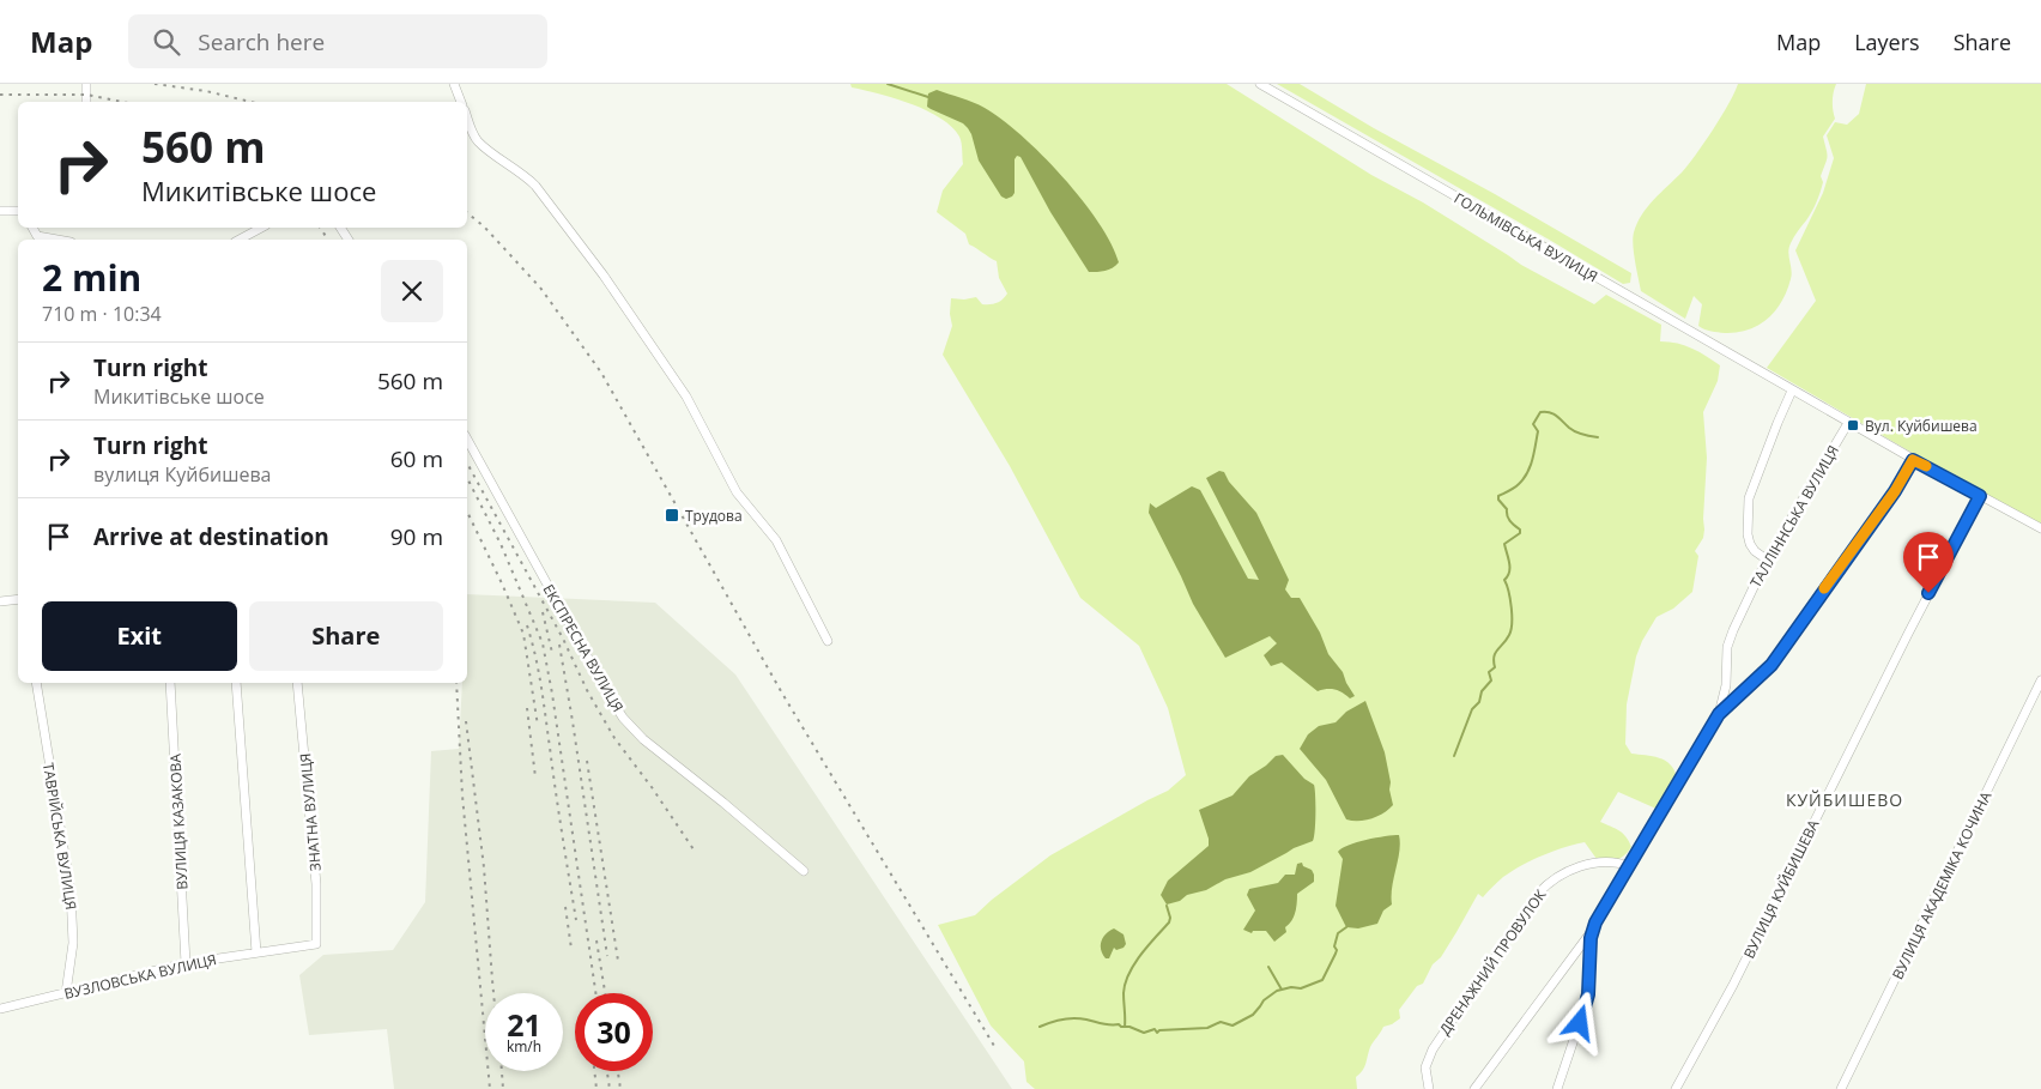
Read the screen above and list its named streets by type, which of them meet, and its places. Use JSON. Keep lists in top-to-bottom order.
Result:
{
  "streets": {
    "street": [
      "ГОЛЬМІВСЬКА ВУЛИЦЯ",
      "ТАЛЛІННСЬКА ВУЛИЦЯ",
      "ЕКСПРЕСНА ВУЛИЦЯ",
      "ЗНАТНА ВУЛИЦЯ",
      "ВУЛИЦЯ КАЗАКОВА",
      "ТАВРІЙСЬКА ВУЛИЦЯ",
      "ВУЛИЦЯ АКАДЕМІКА КОЧИНА",
      "ВУЛИЦЯ КУЙБИШЕВА",
      "ДРЕНАЖНИЙ ПРОВУЛОК",
      "ВУЗЛОВСЬКА ВУЛИЦЯ"
    ]
  },
  "crossings": [
    ["ГОЛЬМІВСЬКА ВУЛИЦЯ", "ТАЛЛІННСЬКА ВУЛИЦЯ"],
    ["ГОЛЬМІВСЬКА ВУЛИЦЯ", "ВУЛИЦЯ КУЙБИШЕВА"],
    ["ЗНАТНА ВУЛИЦЯ", "ВУЗЛОВСЬКА ВУЛИЦЯ"],
    ["ВУЛИЦЯ КАЗАКОВА", "ВУЗЛОВСЬКА ВУЛИЦЯ"],
    ["ТАВРІЙСЬКА ВУЛИЦЯ", "ВУЗЛОВСЬКА ВУЛИЦЯ"]
  ],
  "districts": ["КУЙБИШЕВО"],
  "places": {
    "transit": ["Вул. Куйбишева", "Трудова"]
  },
  "page": {
    "header": "Map",
    "search": "Search here",
    "nav": ["Map", "Layers", "Share"],
    "turn": ["560 m", "Микитівське шосе"],
    "heading": ["2 min", "710 m · 10:34"],
    "list": [
      {
        "name": "Turn right",
        "note": "Микитівське шосе",
        "value": "560 m"
      },
      {
        "name": "Turn right",
        "note": "вулиця Куйбишева",
        "value": "60 m"
      },
      {
        "name": "Arrive at destination",
        "value": "90 m"
      }
    ],
    "buttons": ["Exit", "Share"],
    "speed": "21 km/h",
    "limit": "30"
  }
}
